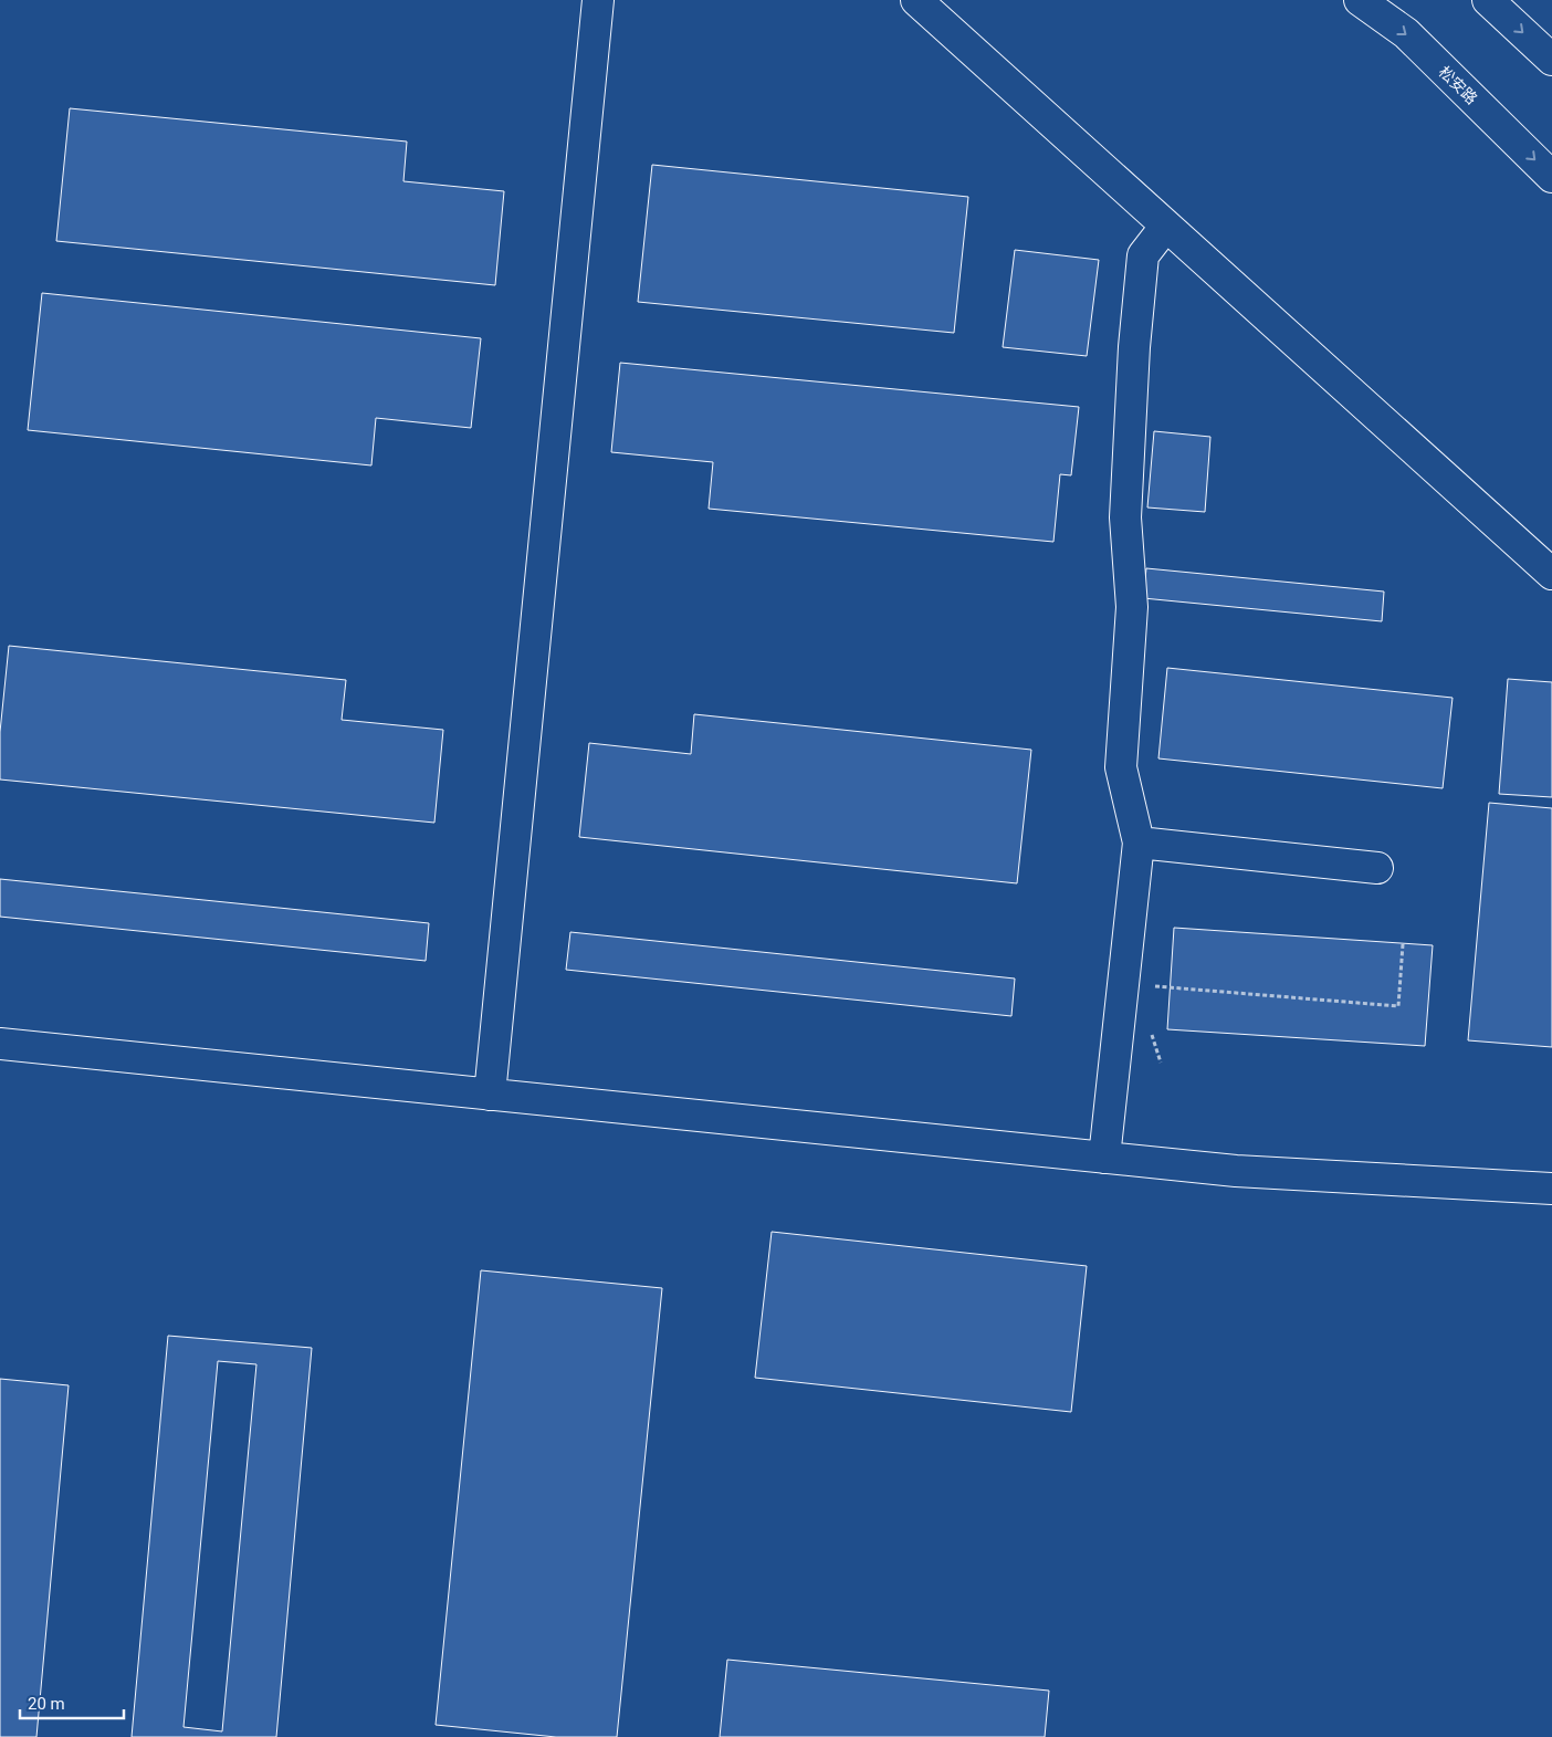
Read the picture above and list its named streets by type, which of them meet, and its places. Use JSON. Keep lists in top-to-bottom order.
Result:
{
  "streets": {
    "main road": ["松安路"]
  },
  "scale_bar": "20 m"
}
